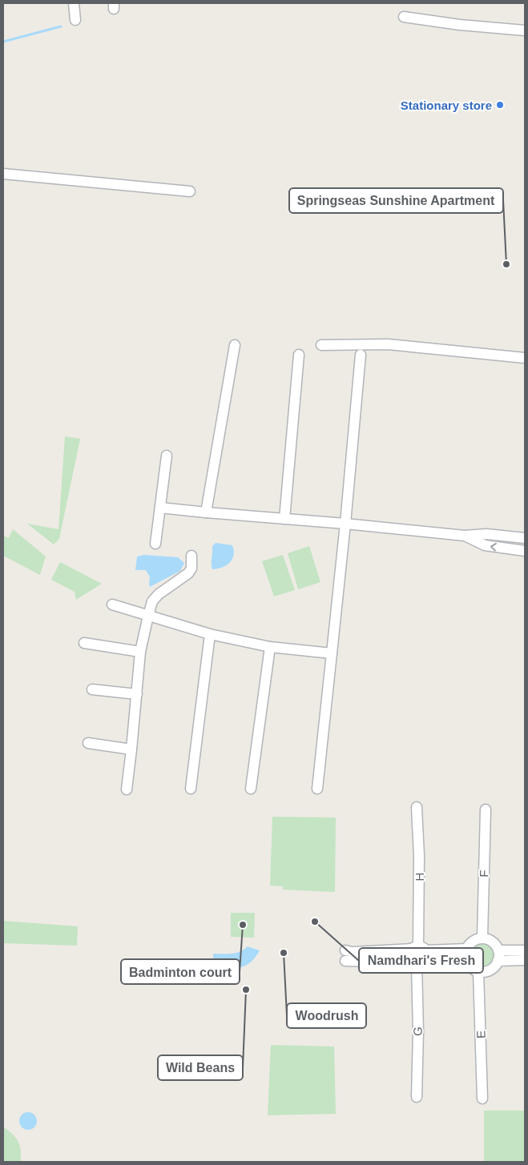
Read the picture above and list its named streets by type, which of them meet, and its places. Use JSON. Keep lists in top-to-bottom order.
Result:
{
  "streets": {
    "street": [
      "F",
      "H",
      "G",
      "E"
    ]
  },
  "crossings": [
    ["F", "E"]
  ],
  "places": [
    "Stationary store",
    "Springseas Sunshine Apartment",
    "Namdhari's Fresh",
    "Badminton court",
    "Woodrush",
    "Wild Beans"
  ]
}
